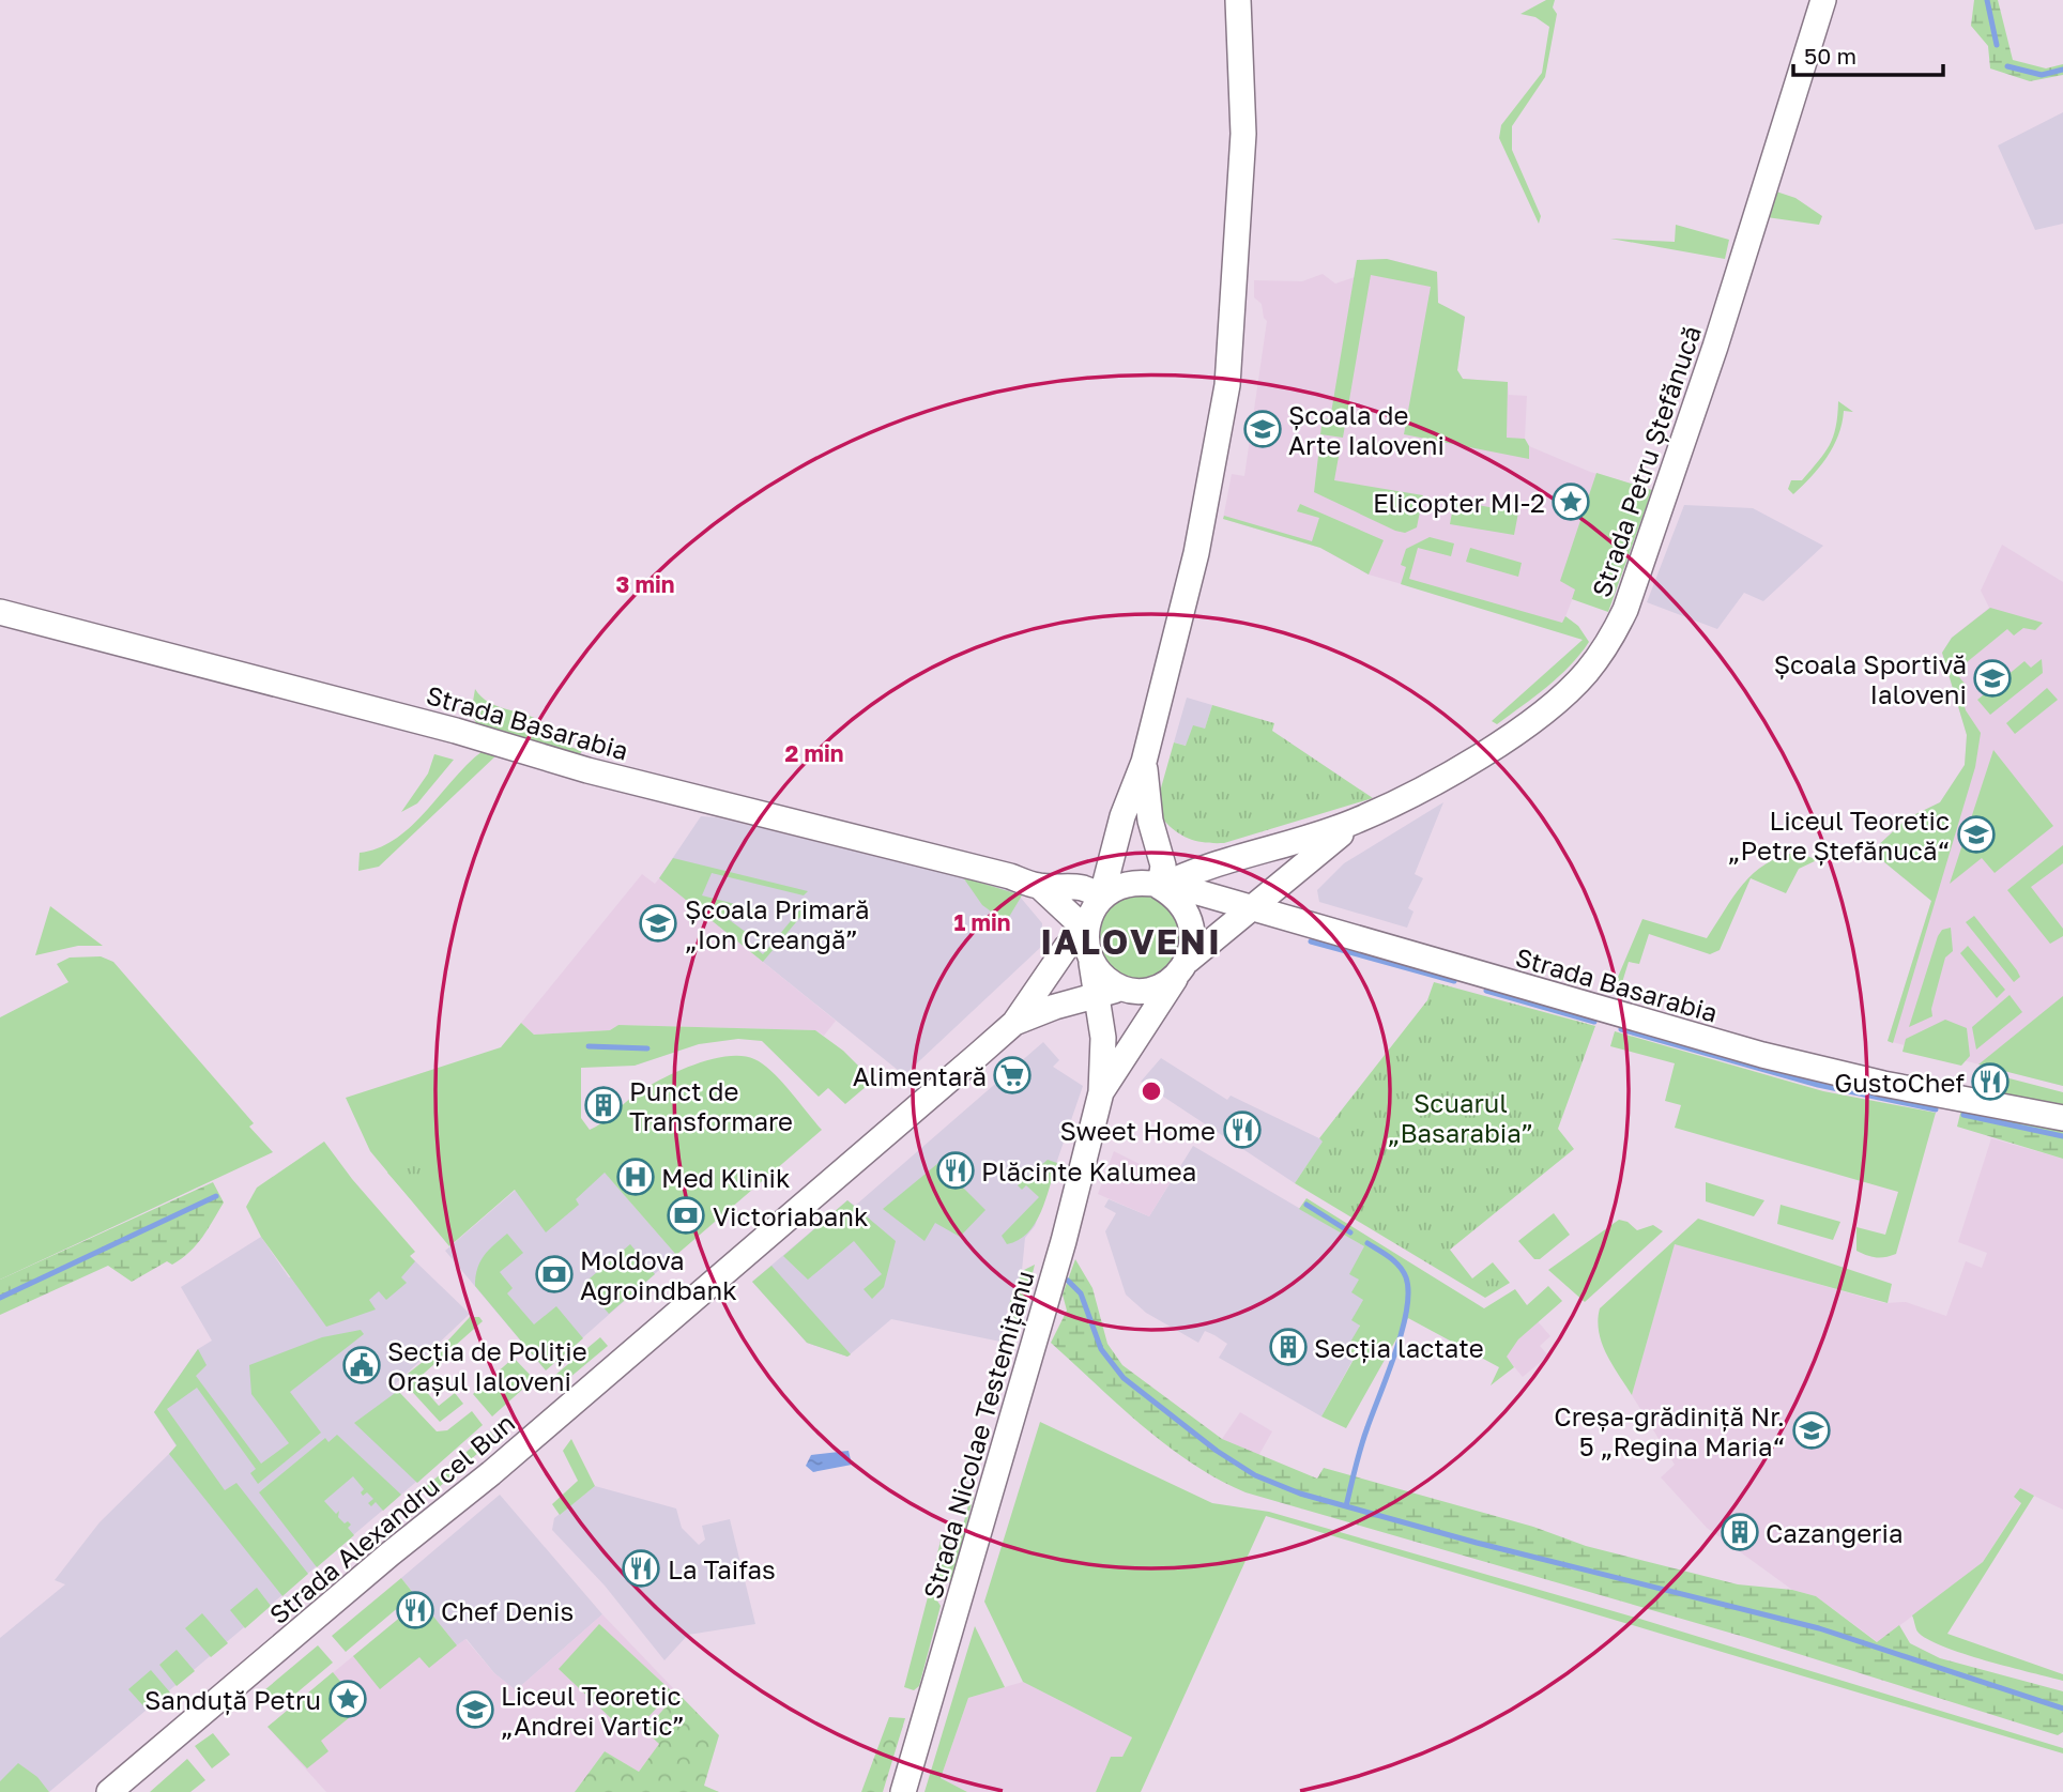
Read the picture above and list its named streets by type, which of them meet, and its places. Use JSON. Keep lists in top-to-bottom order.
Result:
{
  "streets": {
    "main road": [
      "Strada Petru Ștefănucă",
      "Strada Basarabia",
      "Strada Nicolae Testemițanu",
      "Strada Alexandru cel Bun"
    ]
  },
  "crossings": [
    ["Strada Petru Ștefănucă", "Strada Basarabia"],
    ["Strada Petru Ștefănucă", "Strada Nicolae Testemițanu"],
    ["Strada Petru Ștefănucă", "Strada Alexandru cel Bun"],
    ["Strada Basarabia", "Strada Nicolae Testemițanu"],
    ["Strada Basarabia", "Strada Alexandru cel Bun"],
    ["Strada Nicolae Testemițanu", "Strada Alexandru cel Bun"]
  ],
  "districts": ["IALOVENI"],
  "parks": ["Scuarul „Basarabia”"],
  "places": {
    "school or university": [
      "Școala de Arte Ialoveni",
      "Școala Sportivă Ialoveni",
      "Liceul Teoretic „Petre Ștefănucă“",
      "Școala Primară „Ion Creangă”",
      "Creșa-grădiniță Nr. 5 „Regina Maria“",
      "Liceul Teoretic „Andrei Vartic”"
    ],
    "place": ["Elicopter MI-2", "Sanduță Petru"],
    "supermarket": ["Alimentară"],
    "restaurant": [
      "GustoChef",
      "Sweet Home",
      "Plăcinte Kalumea",
      "La Taifas",
      "Chef Denis"
    ],
    "building": ["Punct de Transformare", "Secția lactate", "Cazangeria"],
    "hospital": ["Med Klinik"],
    "bank": ["Victoriabank", "Moldova Agroindbank"],
    "public building": ["Secția de Poliție Orașul Ialoveni"]
  },
  "scale_bar": "50 m",
  "rings": ["3 min", "2 min", "1 min"]
}
